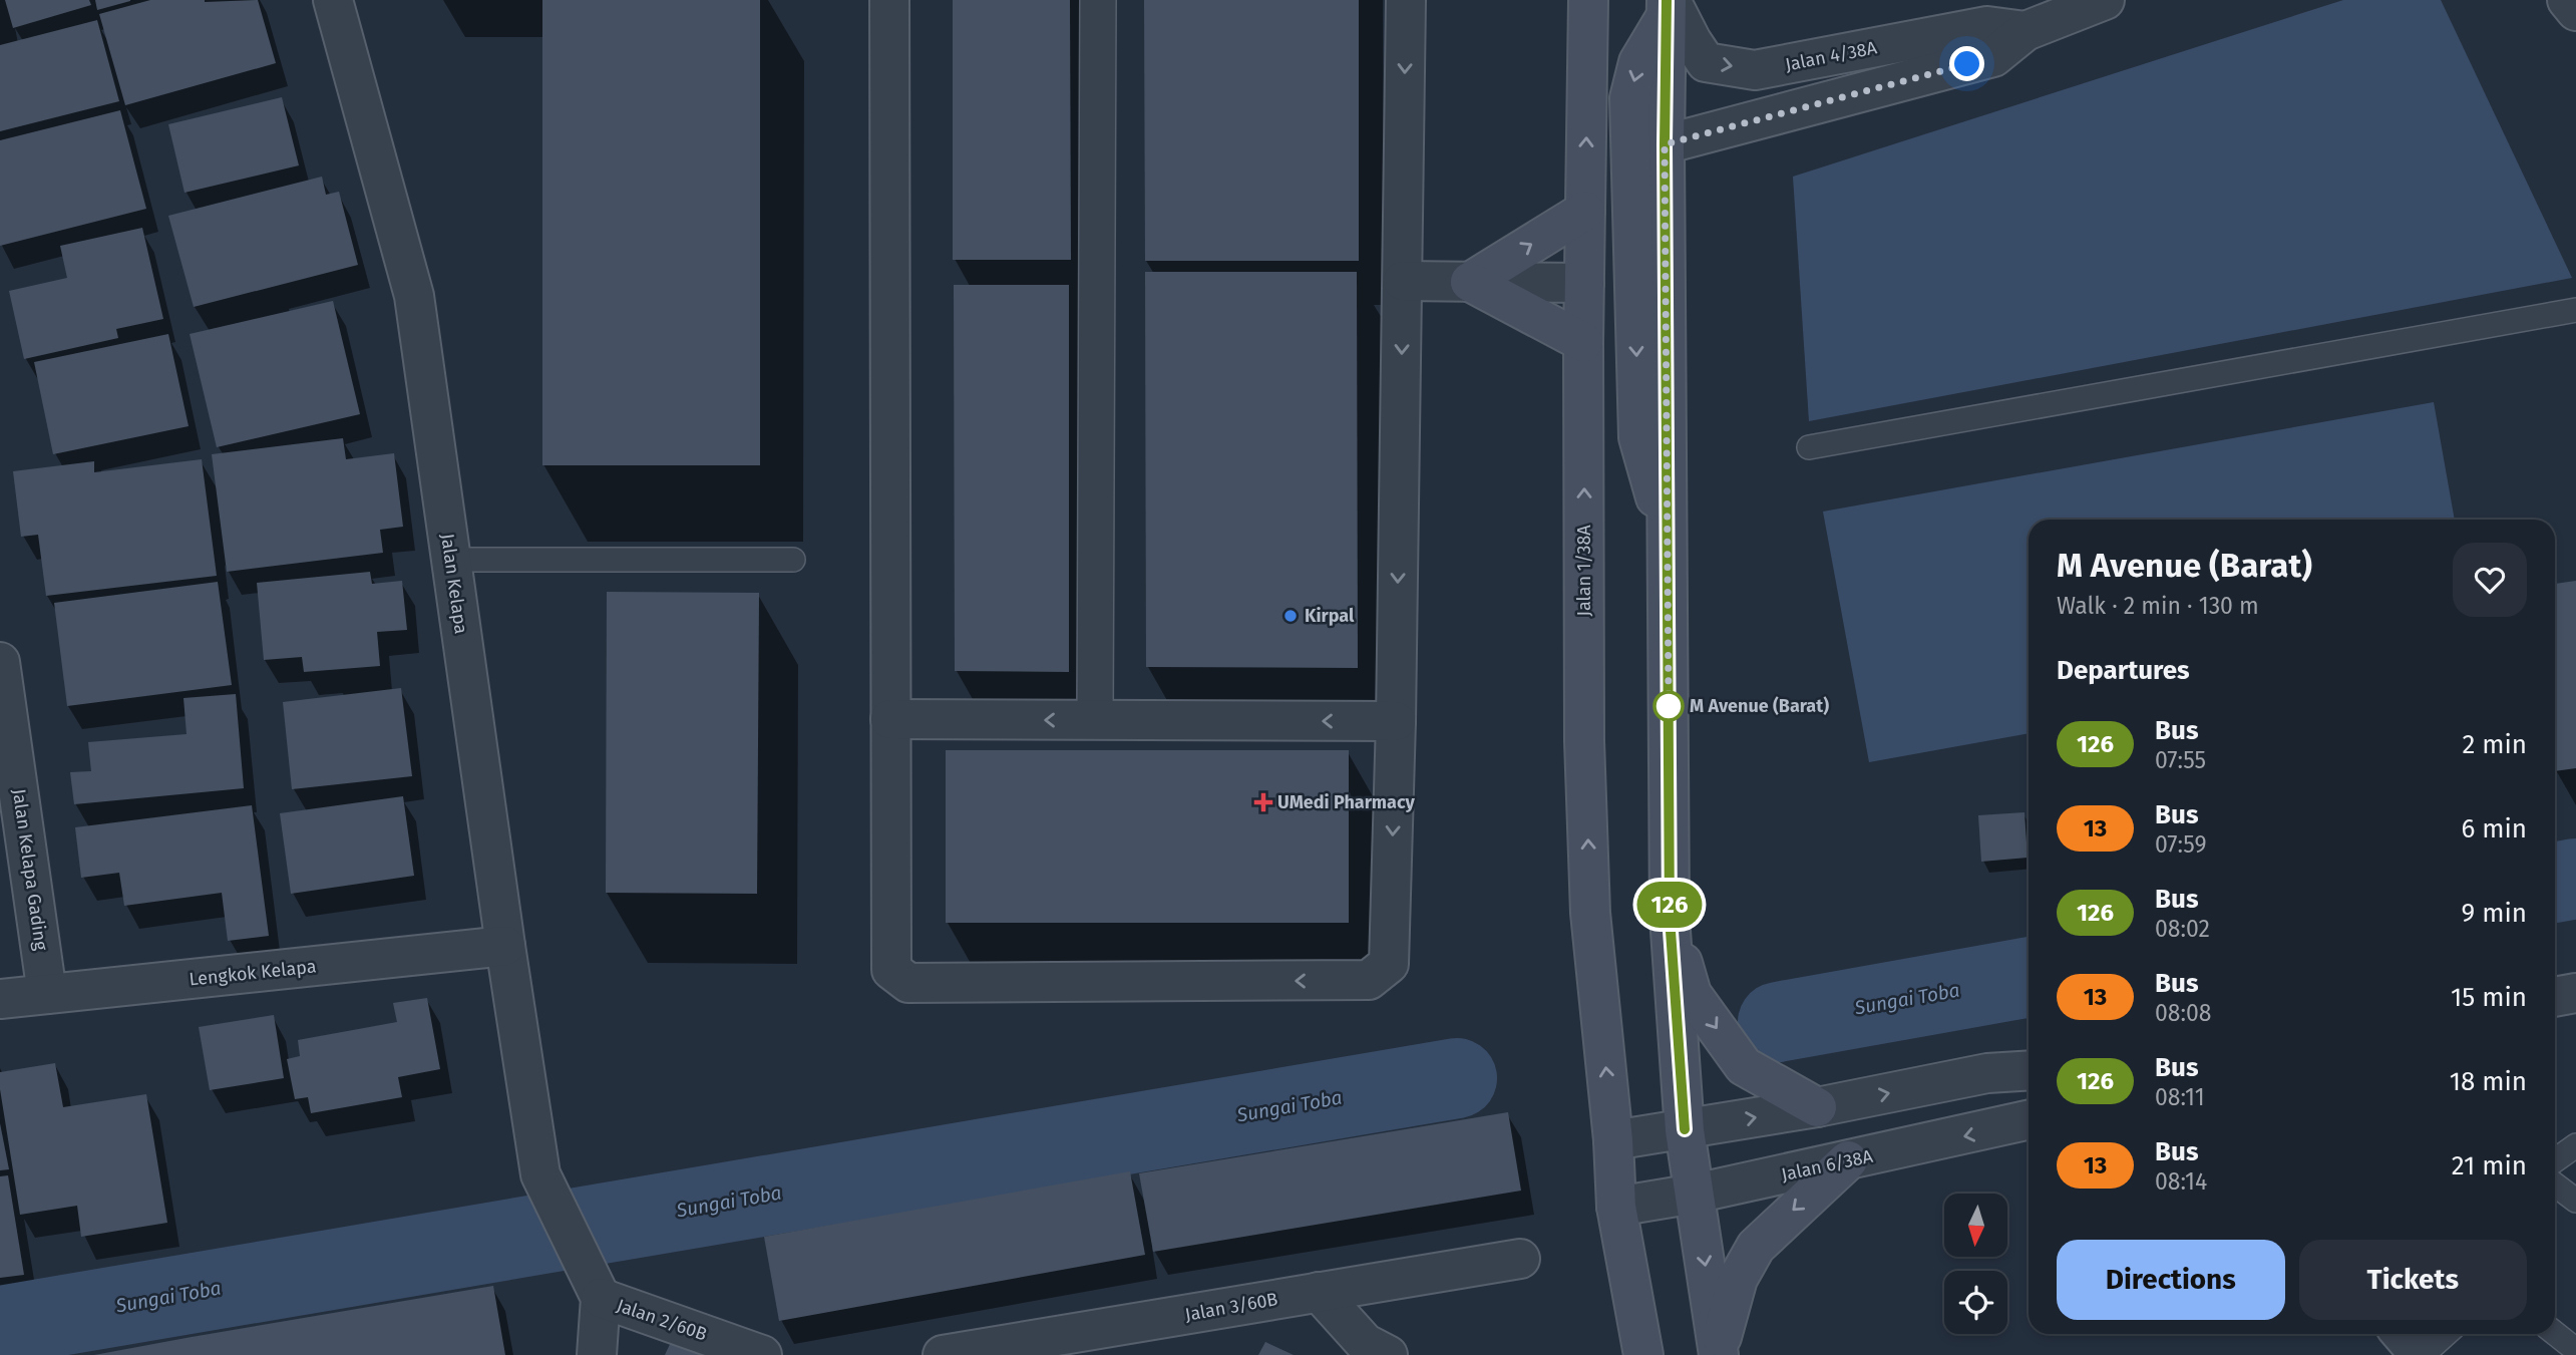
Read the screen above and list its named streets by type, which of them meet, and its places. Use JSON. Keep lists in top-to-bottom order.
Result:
{
  "streets": {
    "main road": ["Jalan 1/38A"],
    "street": [
      "Jalan 4/38A",
      "Jalan Kelapa",
      "Jalan Kelapa Gading",
      "Lengkok Kelapa",
      "Jalan 6/38A",
      "Jalan 3/60B",
      "Jalan 2/60B"
    ]
  },
  "crossings": [
    ["Jalan 1/38A", "Jalan 6/38A"],
    ["Jalan Kelapa", "Lengkok Kelapa"],
    ["Jalan Kelapa", "Jalan 2/60B"],
    ["Jalan Kelapa Gading", "Lengkok Kelapa"]
  ],
  "water": ["Sungai Toba"],
  "places": {
    "other": ["Kirpal", "M Avenue (Barat)"],
    "health": ["UMedi Pharmacy"]
  },
  "lines": ["bus line 126"],
  "north": "bottom",
  "page": {
    "on_map": "126",
    "heading": [
      ["M Avenue (Barat)", "Walk · 2 min · 130 m"],
      "Departures"
    ],
    "list": [
      {
        "mark": "126",
        "name": "Bus",
        "note": "07:55",
        "value": "2 min"
      },
      {
        "mark": "13",
        "name": "Bus",
        "note": "07:59",
        "value": "6 min"
      },
      {
        "mark": "126",
        "name": "Bus",
        "note": "08:02",
        "value": "9 min"
      },
      {
        "mark": "13",
        "name": "Bus",
        "note": "08:08",
        "value": "15 min"
      },
      {
        "mark": "126",
        "name": "Bus",
        "note": "08:11",
        "value": "18 min"
      },
      {
        "mark": "13",
        "name": "Bus",
        "note": "08:14",
        "value": "21 min"
      }
    ],
    "buttons": ["Directions", "Tickets"]
  }
}
